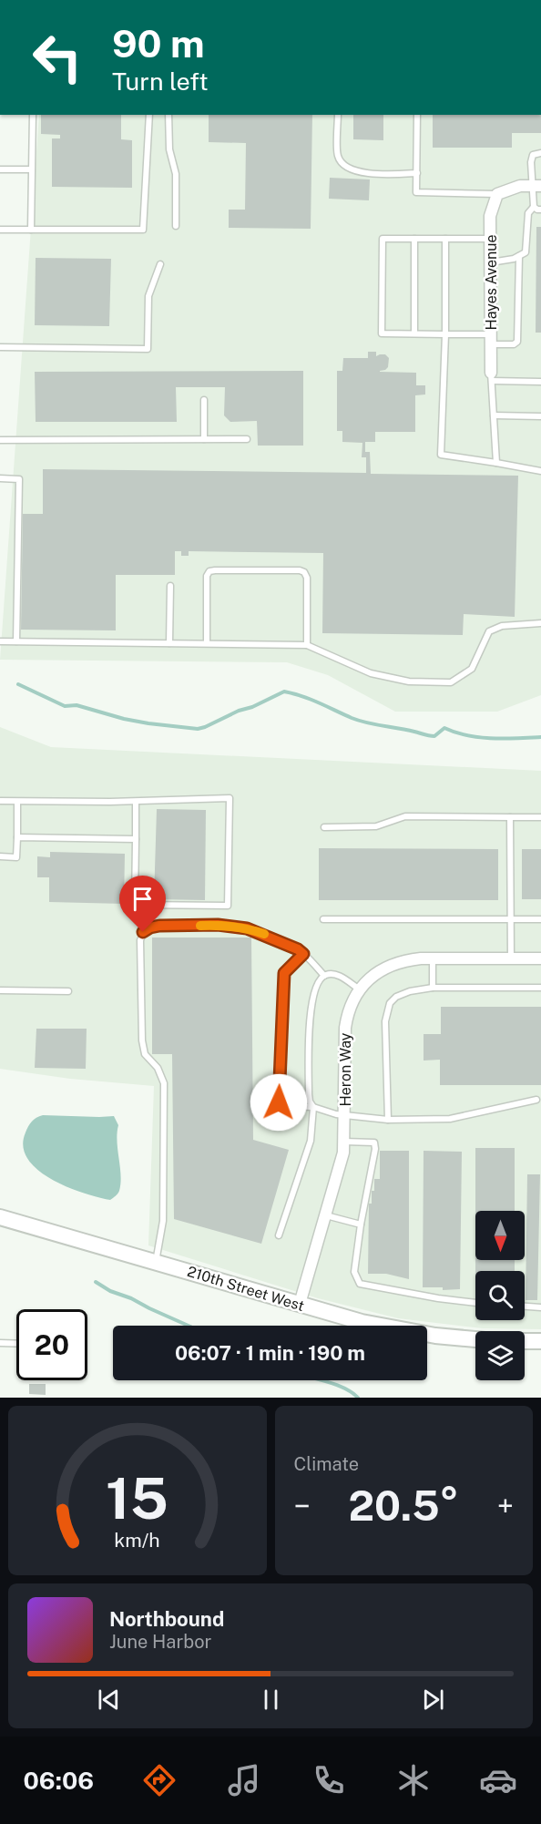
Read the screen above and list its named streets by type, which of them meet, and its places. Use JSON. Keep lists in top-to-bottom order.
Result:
{
  "streets": {
    "street": ["Hayes Avenue", "Heron Way", "210th Street West"]
  },
  "crossings": [
    ["Heron Way", "210th Street West"]
  ],
  "north": "bottom",
  "page": {
    "turn": ["90 m", "Turn left"],
    "limit": "20",
    "trip": "06:07 · 1 min · 190 m",
    "tile": "Climate",
    "heat": ["−", "20.5°", "+"],
    "song": ["Northbound", "June Harbor"],
    "tabs": "06:06",
    "gauge": ["15", "km/h"]
  }
}
